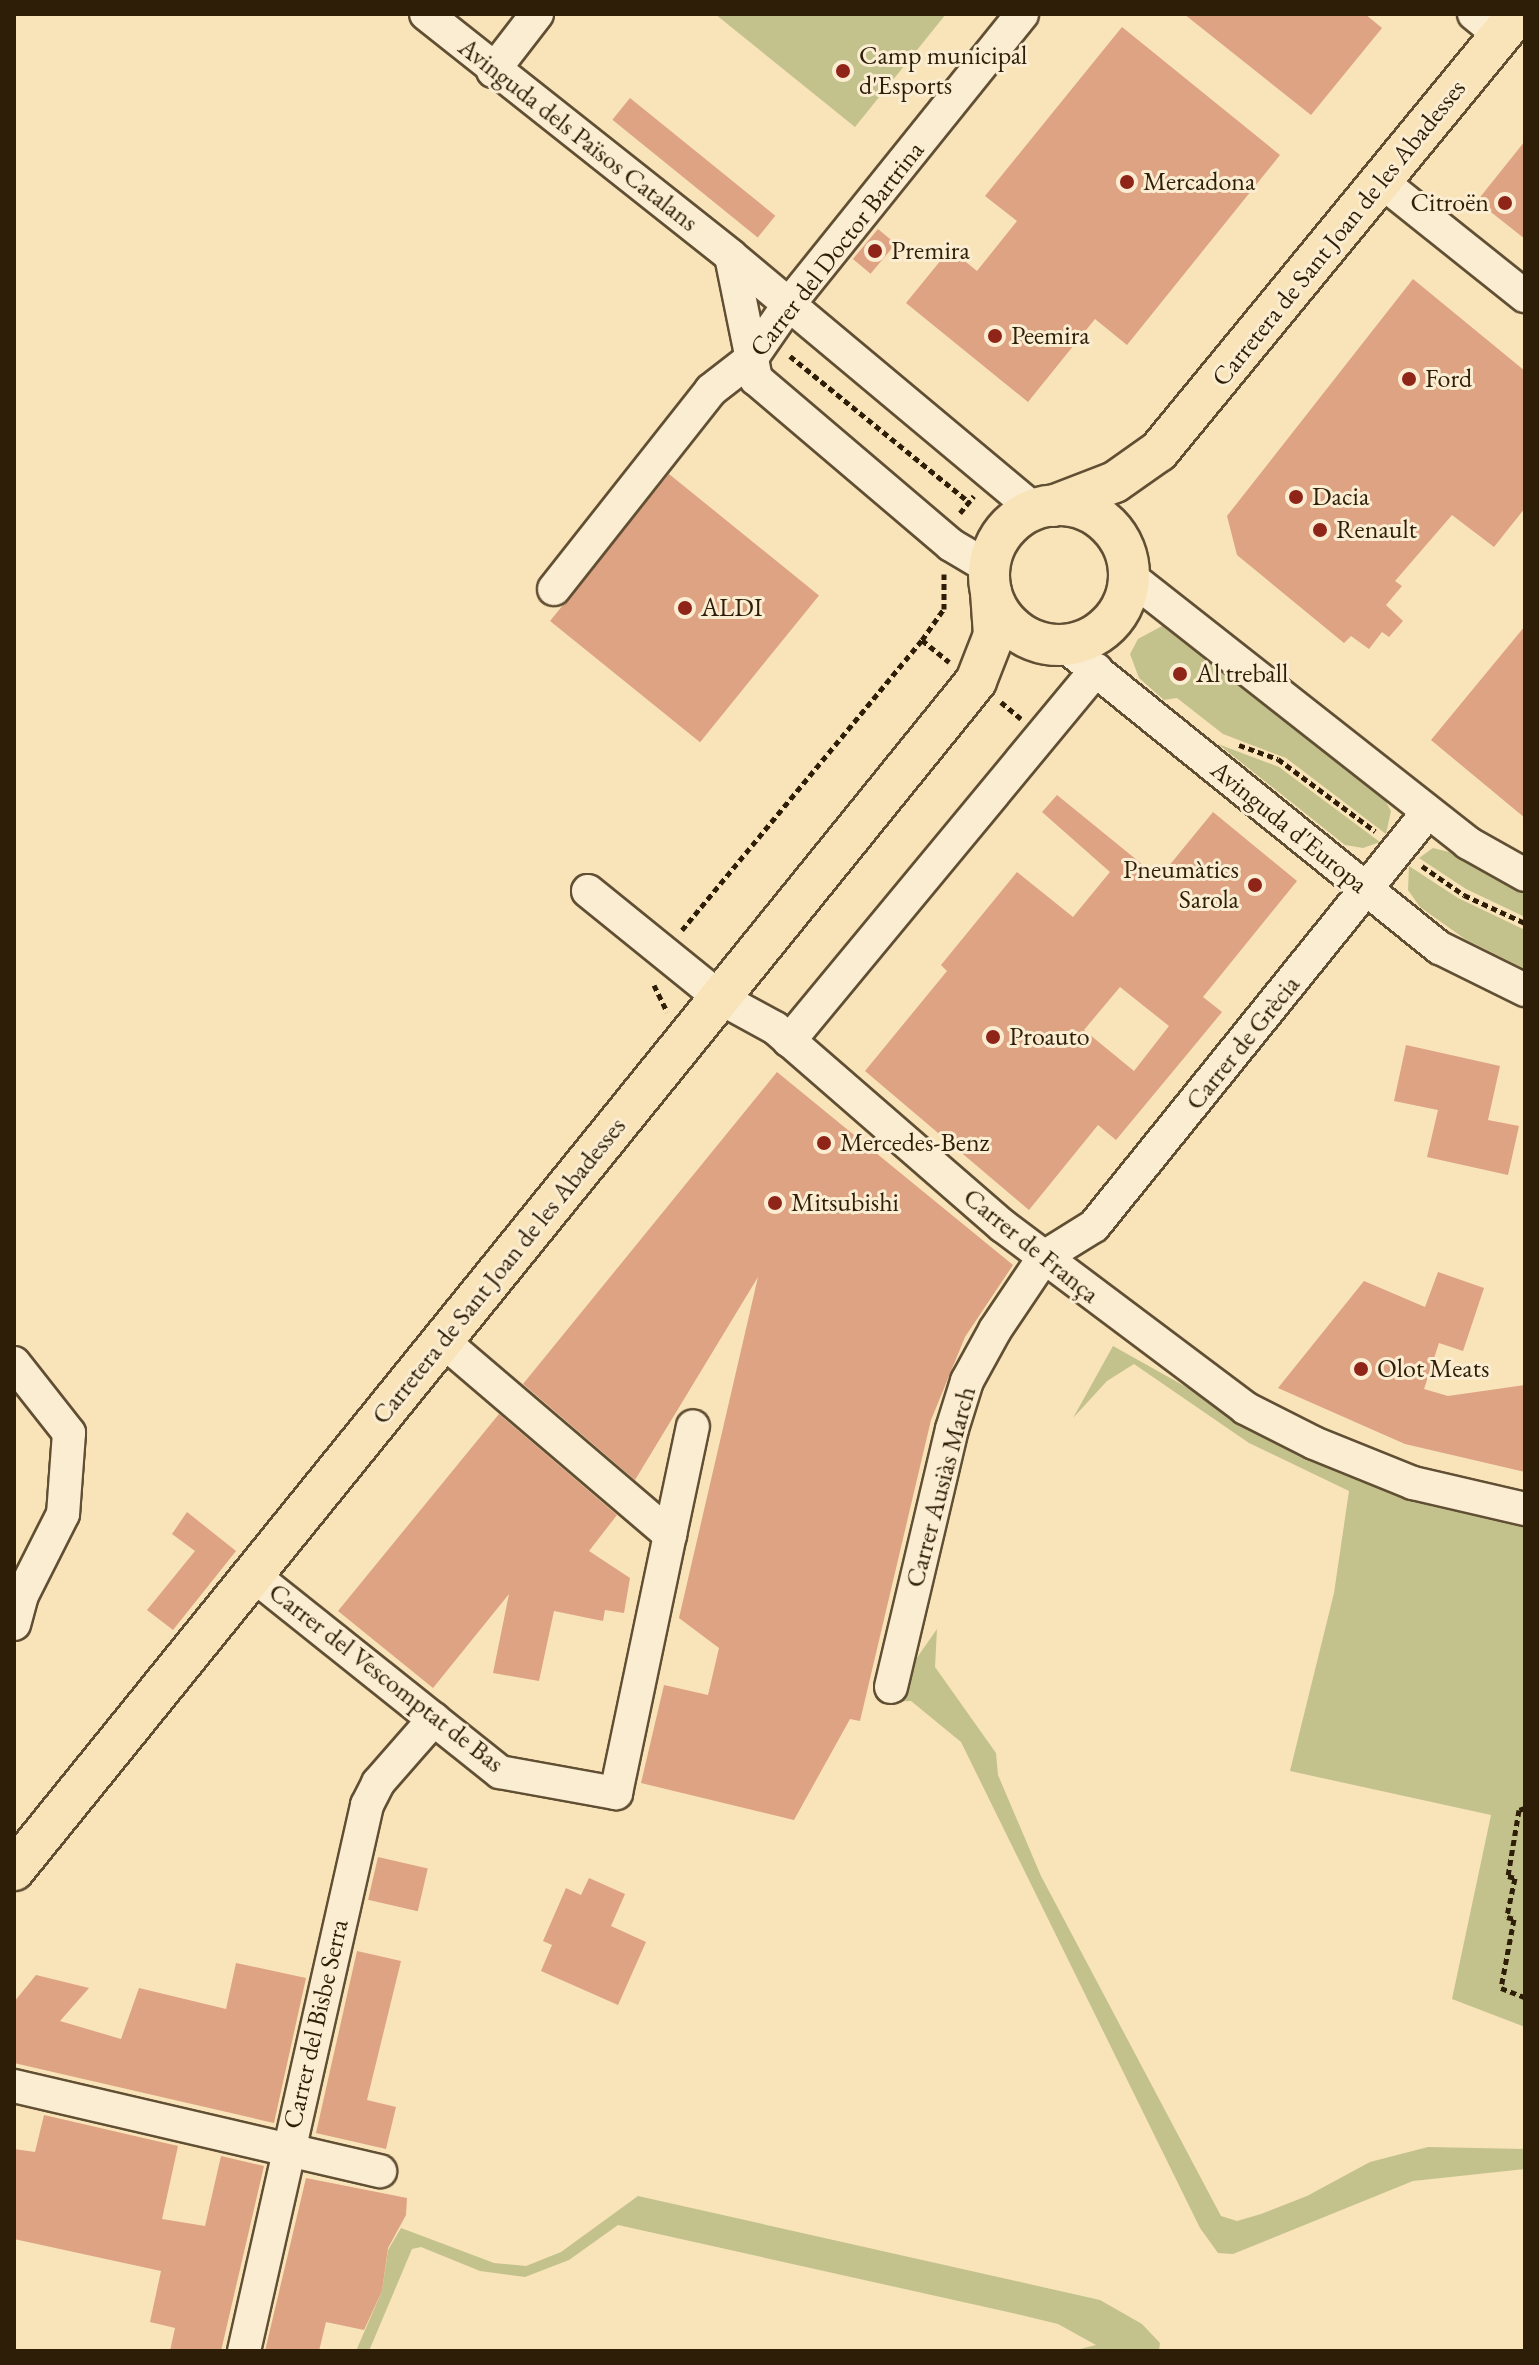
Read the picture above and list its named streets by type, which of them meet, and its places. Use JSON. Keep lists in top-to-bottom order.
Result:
{
  "streets": {
    "main road": ["Carretera de Sant Joan de les Abadesses"],
    "street": [
      "Avinguda dels Països Catalans",
      "Carrer del Doctor Bartrina",
      "Avinguda d'Europa",
      "Carrer de Grècia",
      "Carrer de França",
      "Carrer Ausiàs March",
      "Carrer del Vescomptat de Bas",
      "Carrer del Bisbe Serra"
    ]
  },
  "crossings": [
    ["Avinguda dels Països Catalans", "Carretera de Sant Joan de les Abadesses"],
    ["Avinguda dels Països Catalans", "Carrer del Doctor Bartrina"],
    ["Avinguda dels Països Catalans", "Avinguda d'Europa"],
    ["Carretera de Sant Joan de les Abadesses", "Avinguda d'Europa"],
    ["Carretera de Sant Joan de les Abadesses", "Carrer de França"],
    ["Carretera de Sant Joan de les Abadesses", "Carrer del Vescomptat de Bas"],
    ["Avinguda d'Europa", "Carrer de Grècia"],
    ["Carrer de Grècia", "Carrer de França"],
    ["Carrer de Grècia", "Carrer Ausiàs March"],
    ["Carrer de França", "Carrer Ausiàs March"],
    ["Carrer del Vescomptat de Bas", "Carrer del Bisbe Serra"]
  ],
  "places": [
    "Camp municipal d'Esports",
    "Mercadona",
    "Citroën",
    "Premira",
    "Peemira",
    "Ford",
    "Dacia",
    "Renault",
    "ALDI",
    "Al treball",
    "Pneumàtics Sarola",
    "Proauto",
    "Mercedes-Benz",
    "Mitsubishi",
    "Olot Meats"
  ]
}
